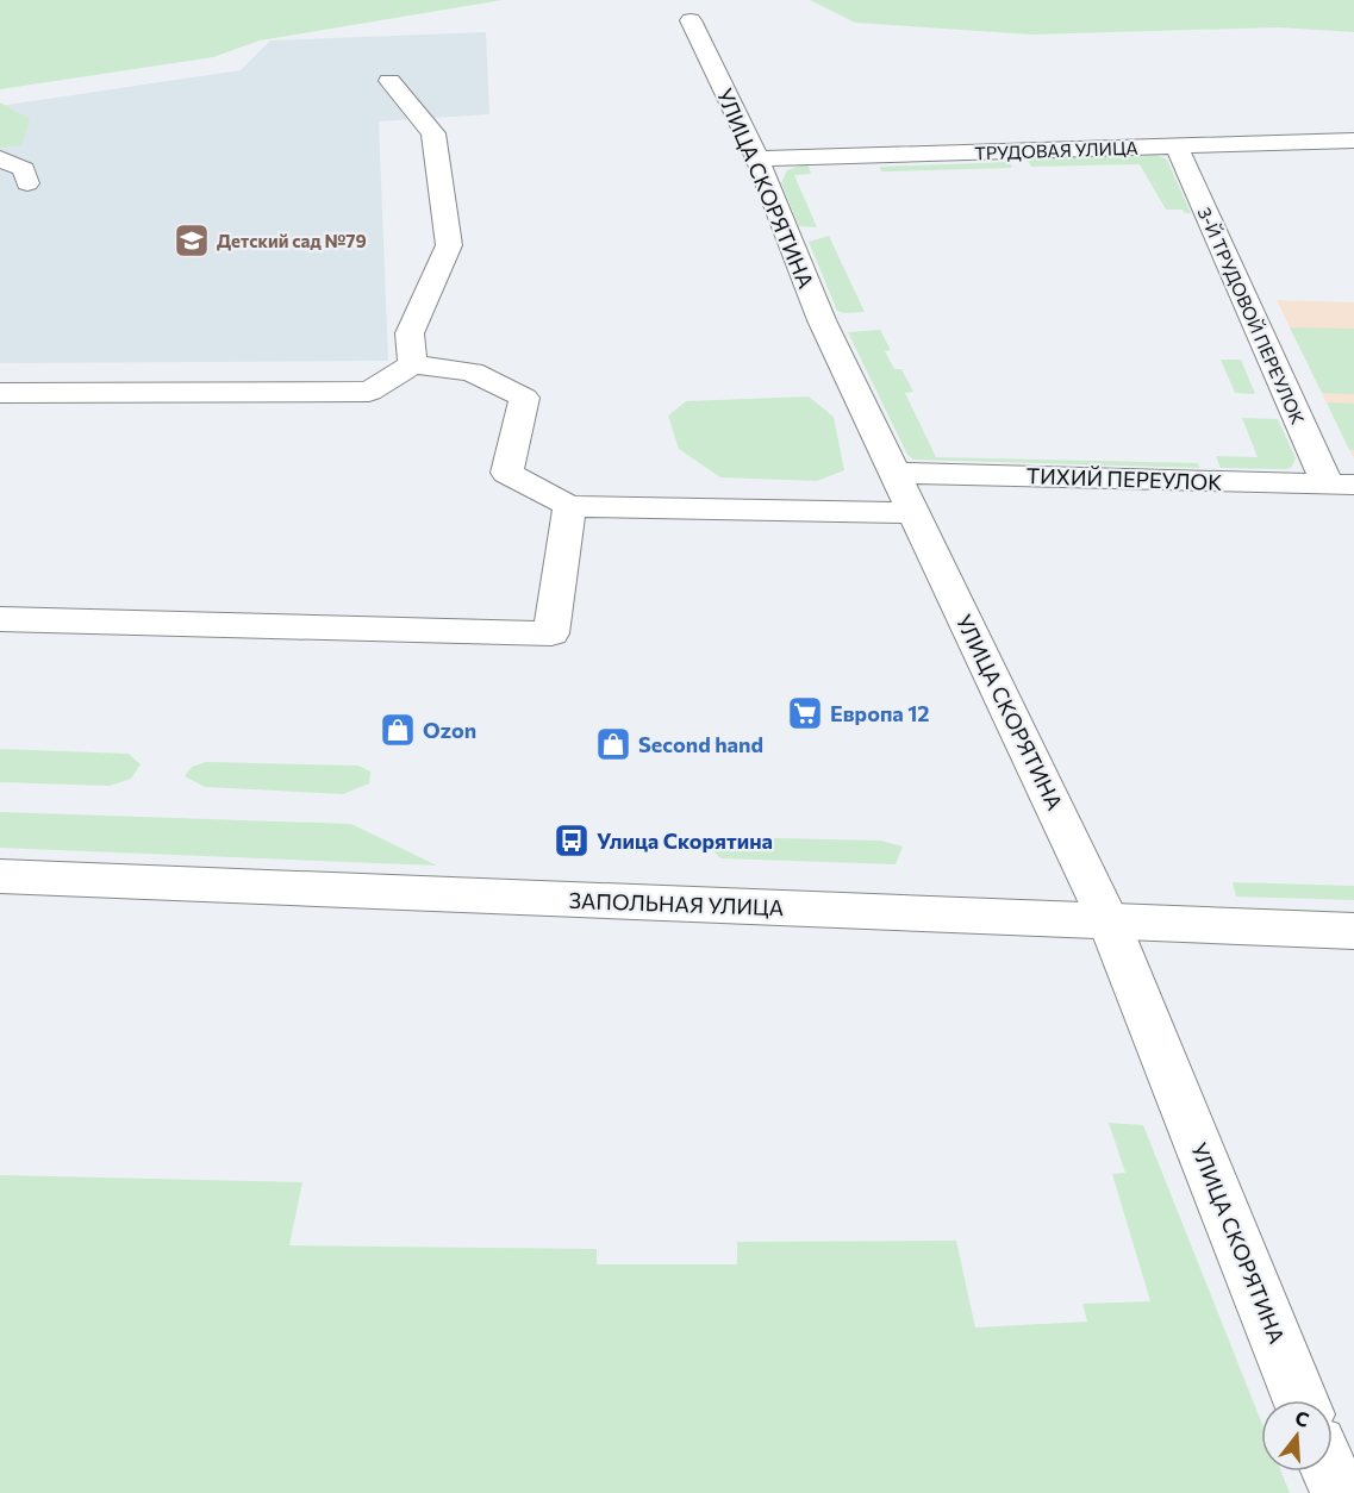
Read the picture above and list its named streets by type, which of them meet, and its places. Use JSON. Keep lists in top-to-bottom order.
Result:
{
  "streets": {
    "street": [
      "ТРУДОВАЯ УЛИЦА",
      "УЛИЦА СКОРЯТИНА",
      "3-Й ТРУДОВОЙ ПЕРЕУЛОК",
      "ТИХИЙ ПЕРЕУЛОК",
      "ЗАПОЛЬНАЯ УЛИЦА"
    ]
  },
  "crossings": [
    ["ТРУДОВАЯ УЛИЦА", "УЛИЦА СКОРЯТИНА"],
    ["ТРУДОВАЯ УЛИЦА", "3-Й ТРУДОВОЙ ПЕРЕУЛОК"],
    ["УЛИЦА СКОРЯТИНА", "ТИХИЙ ПЕРЕУЛОК"],
    ["УЛИЦА СКОРЯТИНА", "ЗАПОЛЬНАЯ УЛИЦА"],
    ["3-Й ТРУДОВОЙ ПЕРЕУЛОК", "ТИХИЙ ПЕРЕУЛОК"]
  ],
  "places": {
    "school or university": ["Детский сад №79"],
    "supermarket": ["Европа 12"],
    "shop": ["Ozon", "Second hand"],
    "bus stop": ["Улица Скорятина"]
  },
  "north": "top"
}
